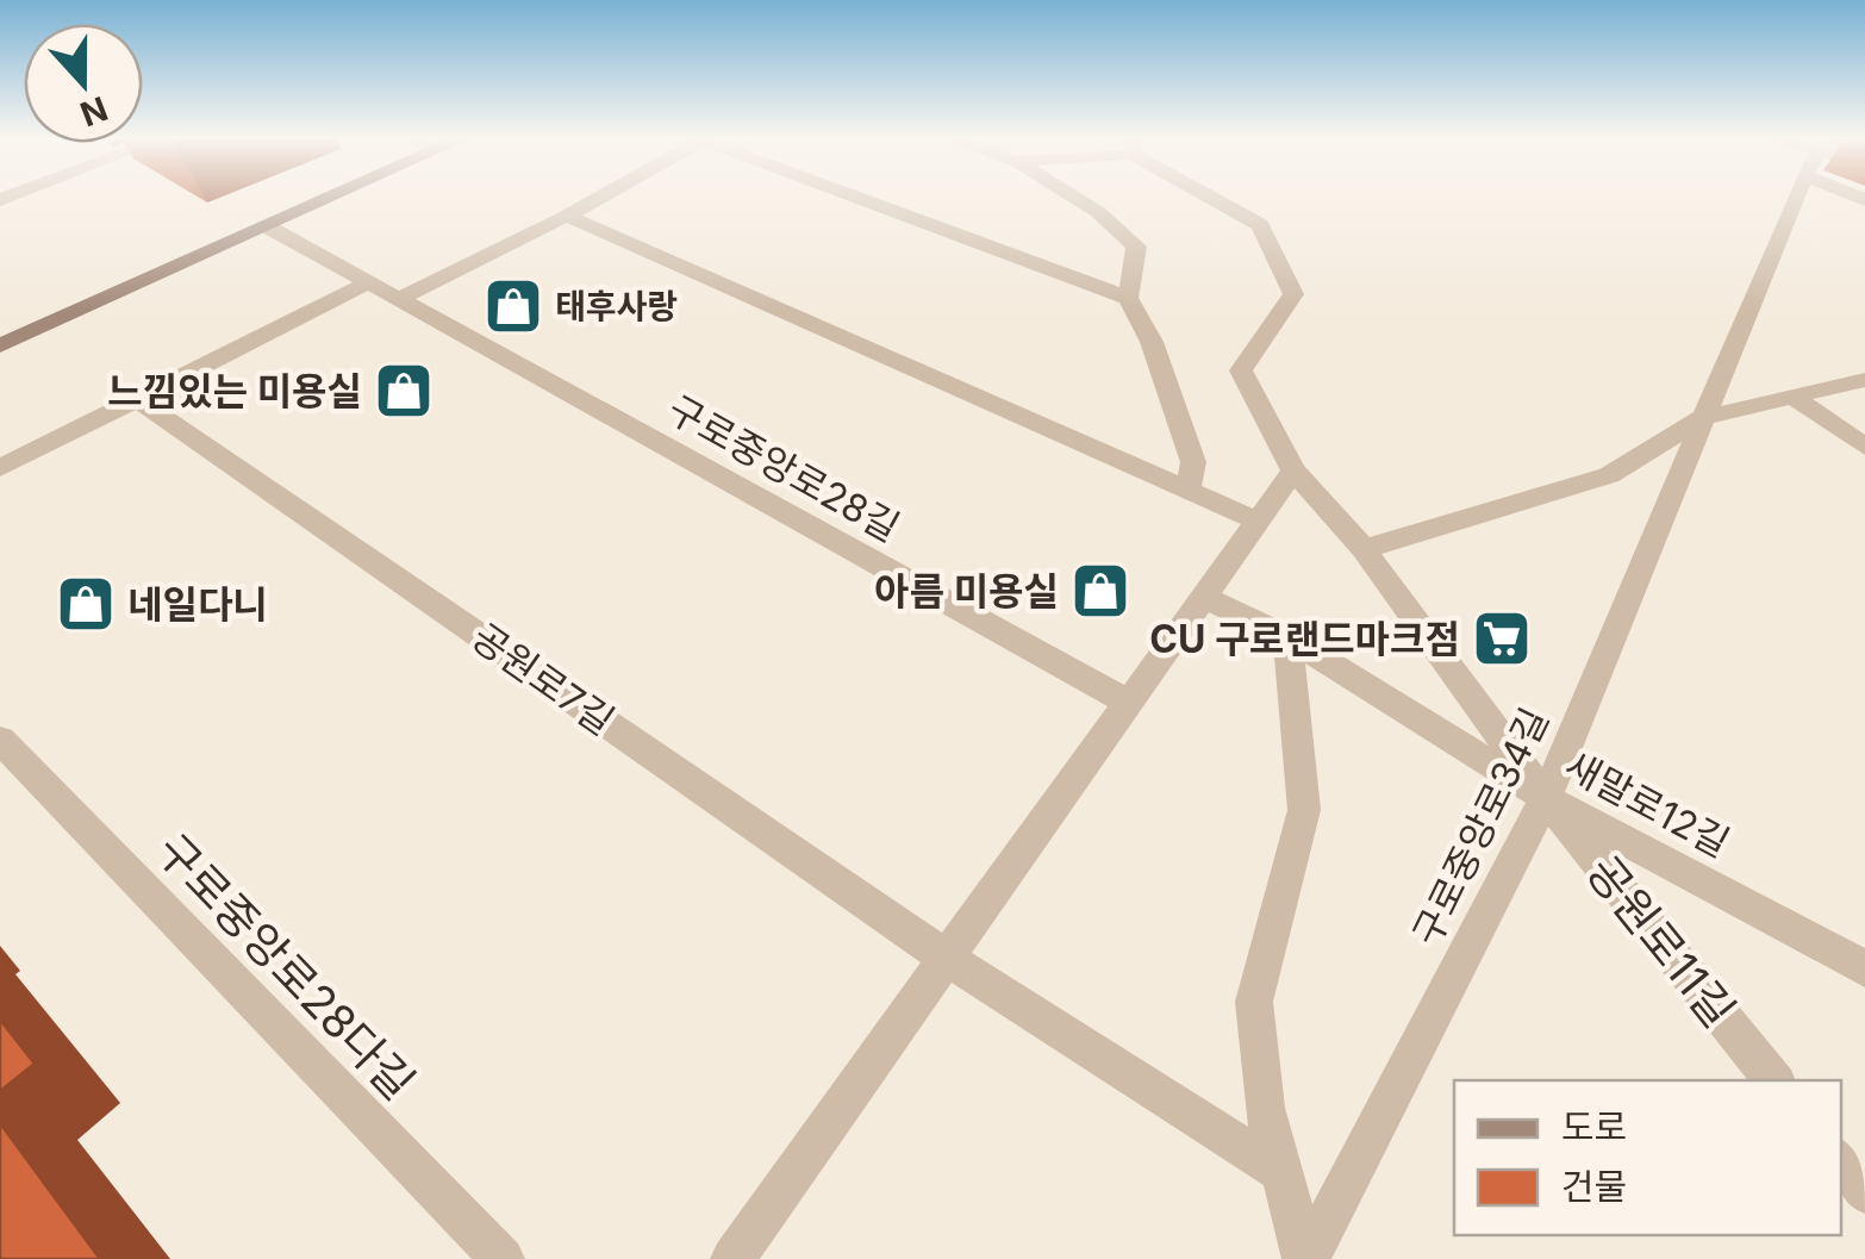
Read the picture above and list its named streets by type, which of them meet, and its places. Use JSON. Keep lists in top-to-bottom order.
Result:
{
  "streets": {
    "street": [
      "구로중앙로28길",
      "공원로7길",
      "새말로12길",
      "구로중앙로34길",
      "공원로11길",
      "구로중앙로28다길"
    ]
  },
  "crossings": [
    ["새말로12길", "구로중앙로34길"],
    ["새말로12길", "공원로11길"],
    ["구로중앙로34길", "공원로11길"]
  ],
  "places": {
    "shop": [
      "태후사랑",
      "느낌있는 미용실",
      "아름 미용실",
      "네일다니"
    ],
    "supermarket": ["CU 구로랜드마크점"]
  },
  "legend": ["도로", "건물"],
  "north": "bottom"
}
